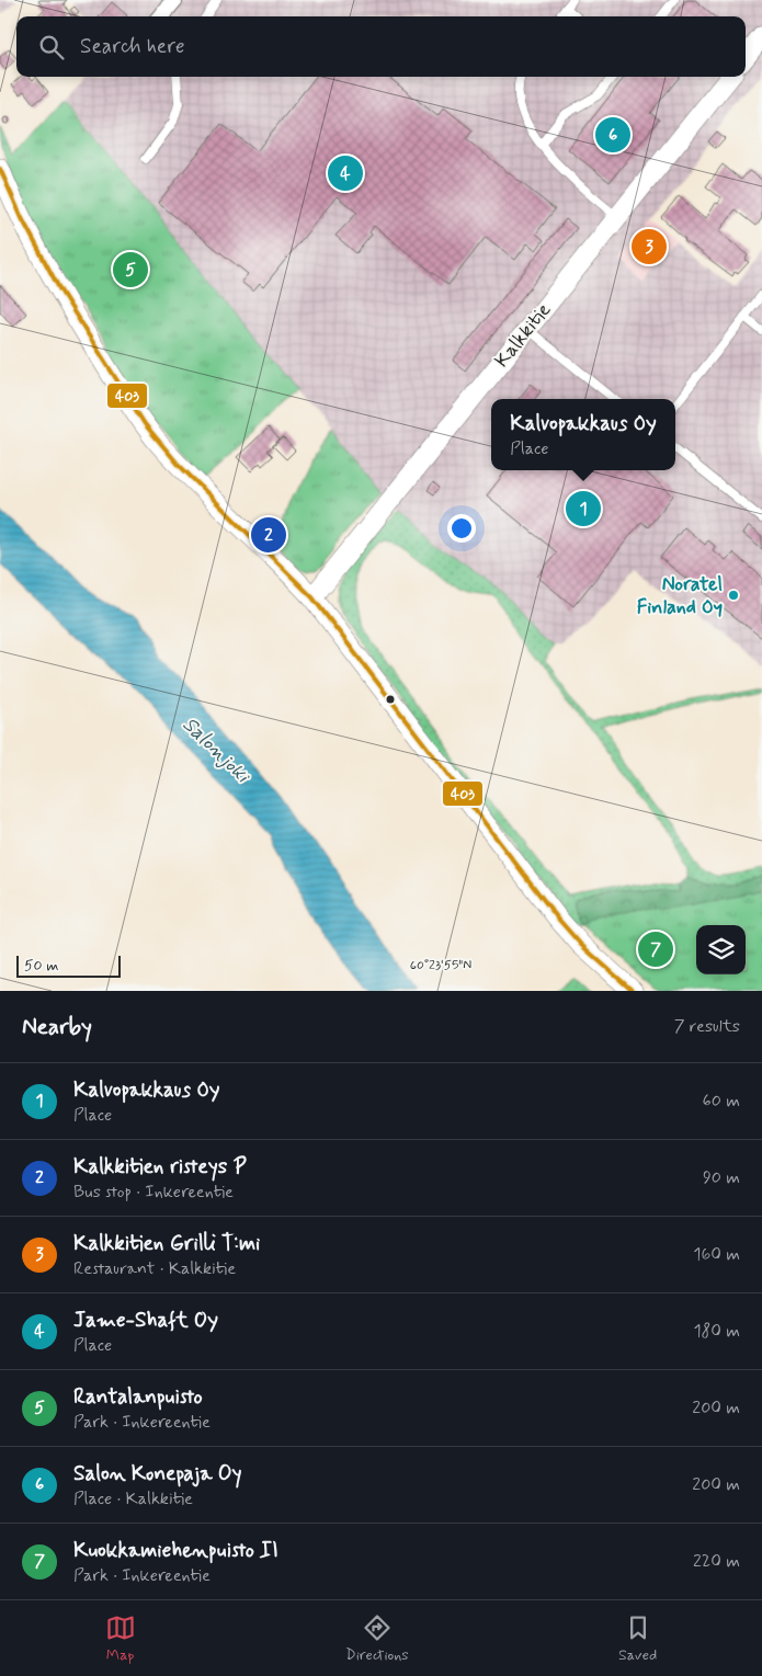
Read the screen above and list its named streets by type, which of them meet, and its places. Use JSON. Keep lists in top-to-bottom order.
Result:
{
  "streets": {
    "street": ["Kalkkitie"]
  },
  "water": ["Salonjoki"],
  "places": ["Noratel Finland Oy"],
  "lines": ["transit line 403"],
  "scale_bar": "50 m",
  "page": {
    "search": "Search here",
    "pins": [
      "6",
      "4",
      "3",
      "5",
      "1",
      "2",
      "7"
    ],
    "popup": ["Kalvopakkaus Oy", "Place"],
    "scale": "50 m",
    "heading": ["Nearby", "7 results"],
    "list": [
      {
        "mark": "1",
        "name": "Kalvopakkaus Oy",
        "note": "Place",
        "value": "60 m"
      },
      {
        "mark": "2",
        "name": "Kalkkitien risteys P",
        "note": "Bus stop · Inkereentie",
        "value": "90 m"
      },
      {
        "mark": "3",
        "name": "Kalkkitien Grilli T:mi",
        "note": "Restaurant · Kalkkitie",
        "value": "160 m"
      },
      {
        "mark": "4",
        "name": "Jame-Shaft Oy",
        "note": "Place",
        "value": "180 m"
      },
      {
        "mark": "5",
        "name": "Rantalanpuisto",
        "note": "Park · Inkereentie",
        "value": "200 m"
      },
      {
        "mark": "6",
        "name": "Salon Konepaja Oy",
        "note": "Place · Kalkkitie",
        "value": "200 m"
      },
      {
        "mark": "7",
        "name": "Kuokkamiehenpuisto II",
        "note": "Park · Inkereentie",
        "value": "220 m"
      }
    ],
    "nav": ["Map", "Directions", "Saved"]
  },
  "coordinates": ["60°23'55\"N"]
}
